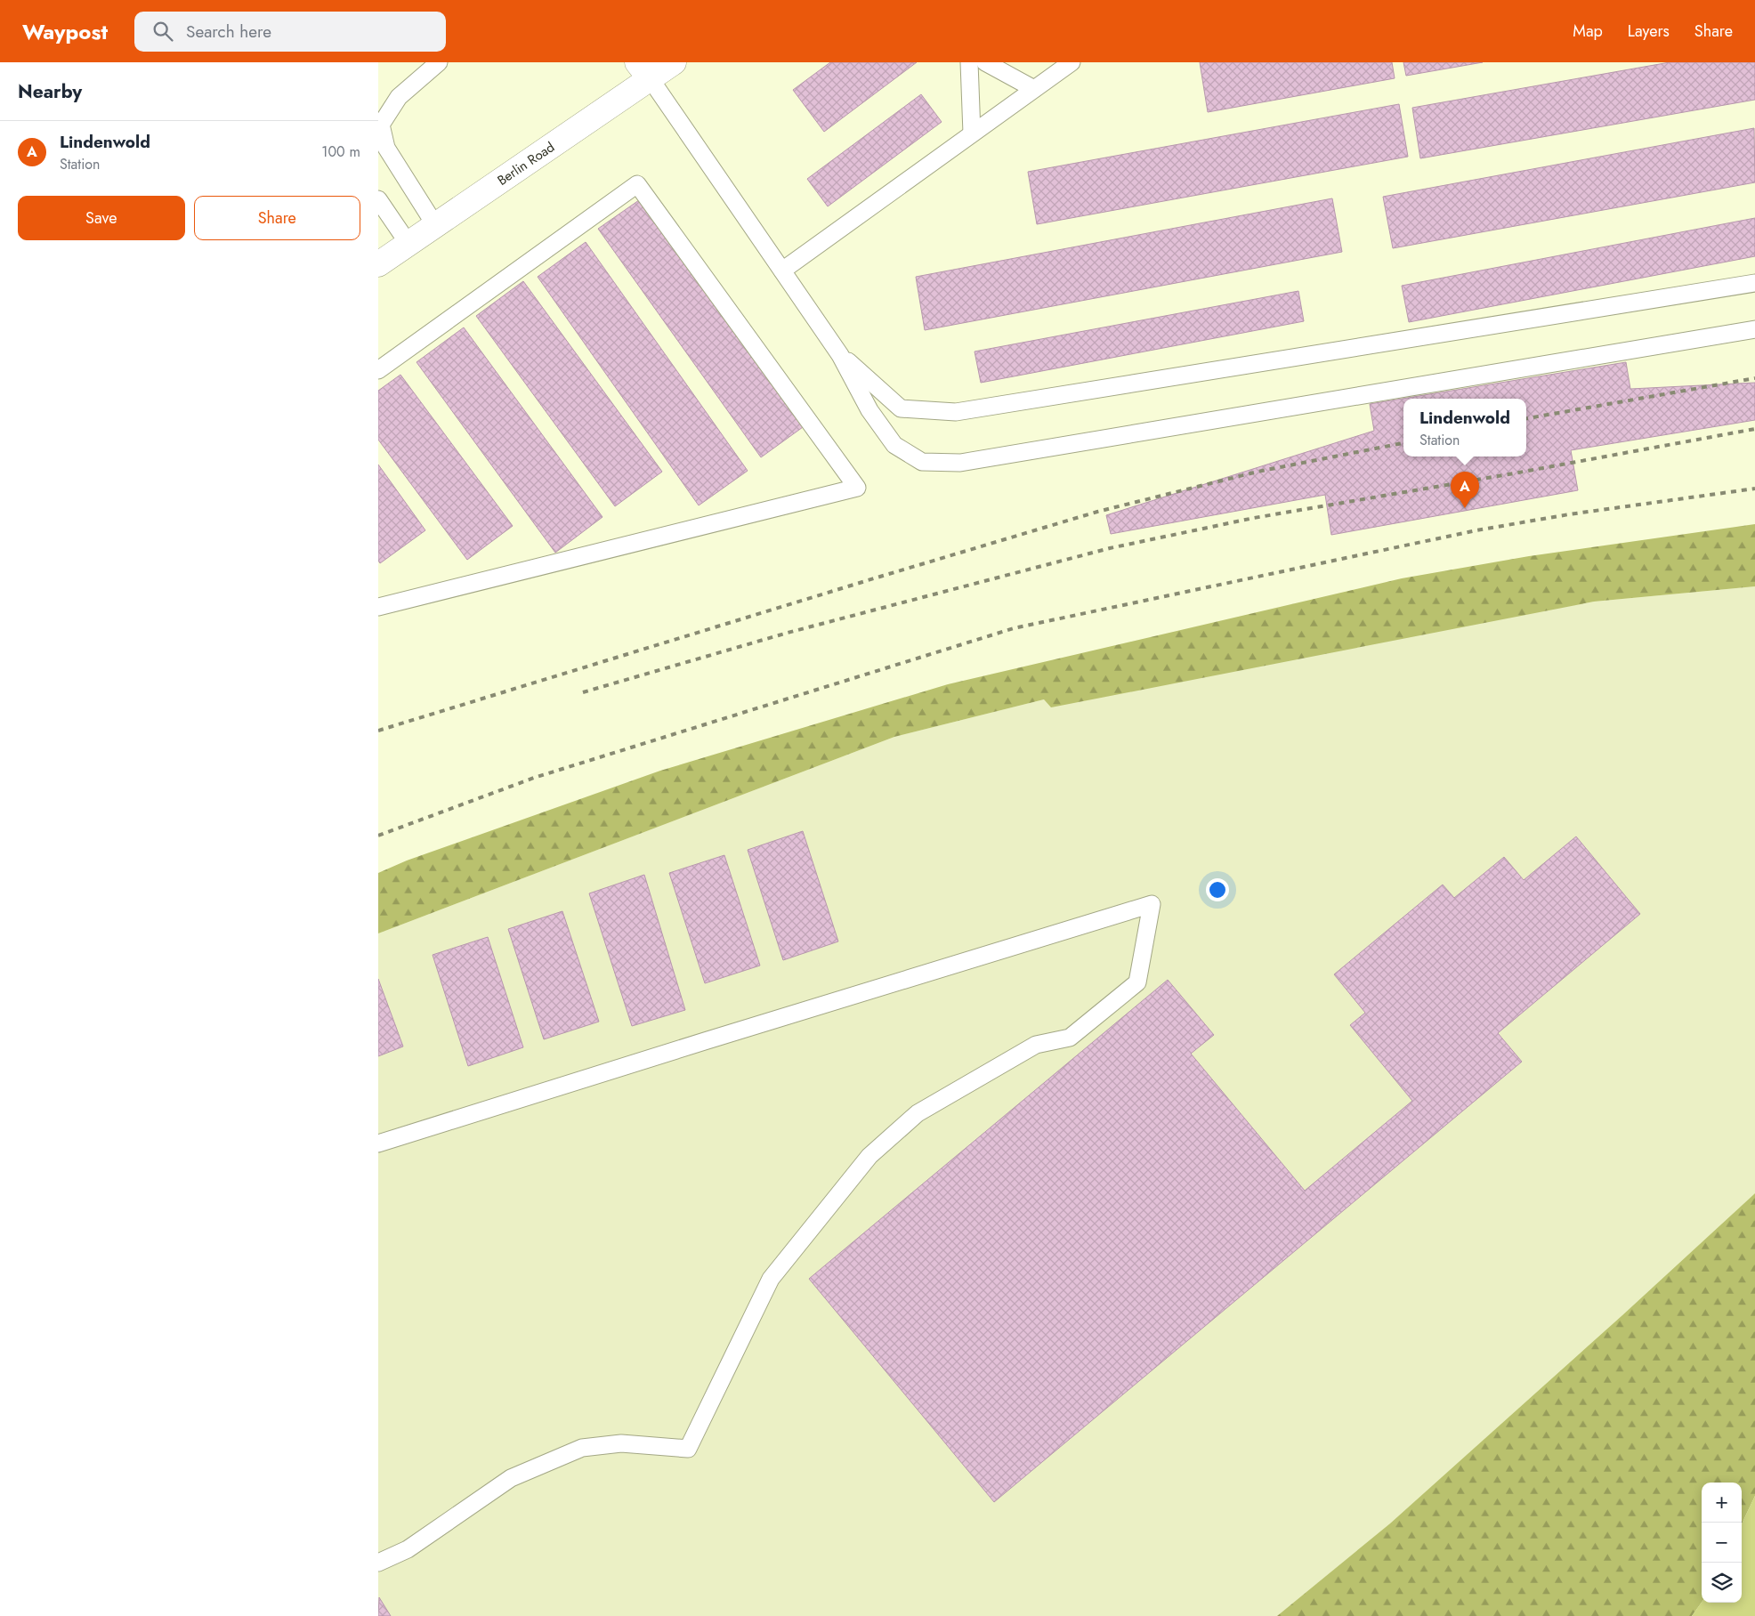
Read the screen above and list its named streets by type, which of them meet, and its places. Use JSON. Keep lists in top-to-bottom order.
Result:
{
  "streets": {
    "street": ["Berlin Road"]
  },
  "page": {
    "header": "Waypost",
    "search": "Search here",
    "nav": ["Map", "Layers", "Share"],
    "heading": "Nearby",
    "list": [
      {
        "mark": "A",
        "name": "Lindenwold",
        "note": "Station",
        "value": "100 m"
      }
    ],
    "buttons": ["Save", "Share"],
    "popup": ["Lindenwold", "Station"],
    "pins": "A",
    "map_buttons": ["+", "−"]
  }
}
